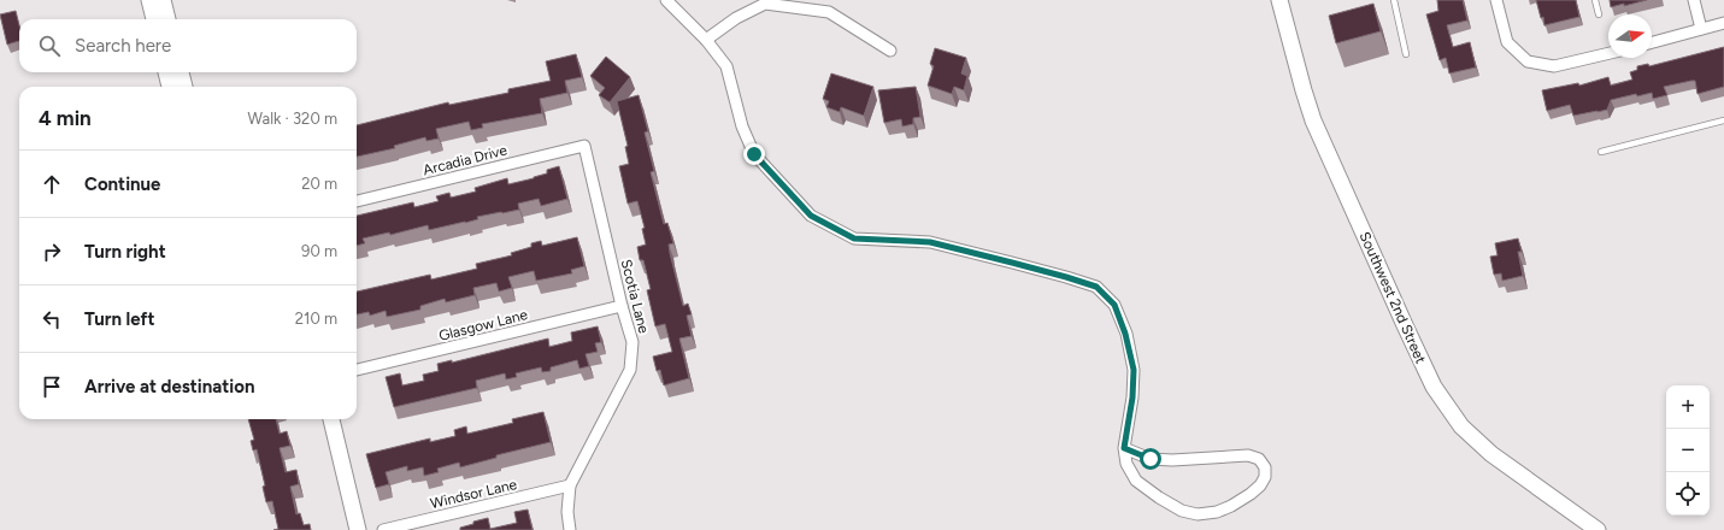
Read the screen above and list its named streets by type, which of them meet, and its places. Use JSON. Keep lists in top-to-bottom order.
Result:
{
  "streets": {
    "main road": ["Southwest 2nd Street"],
    "street": [
      "Arcadia Drive",
      "Scotia Lane",
      "Glasgow Lane",
      "Windsor Lane"
    ]
  },
  "crossings": [
    ["Arcadia Drive", "Scotia Lane"],
    ["Scotia Lane", "Glasgow Lane"],
    ["Scotia Lane", "Windsor Lane"]
  ],
  "north": "right",
  "page": {
    "search": "Search here",
    "heading": ["4 min", "Walk · 320 m"],
    "list": [
      ["Continue", "20 m"],
      ["Turn right", "90 m"],
      ["Turn left", "210 m"],
      "Arrive at destination"
    ],
    "map_buttons": ["+", "−"]
  }
}
